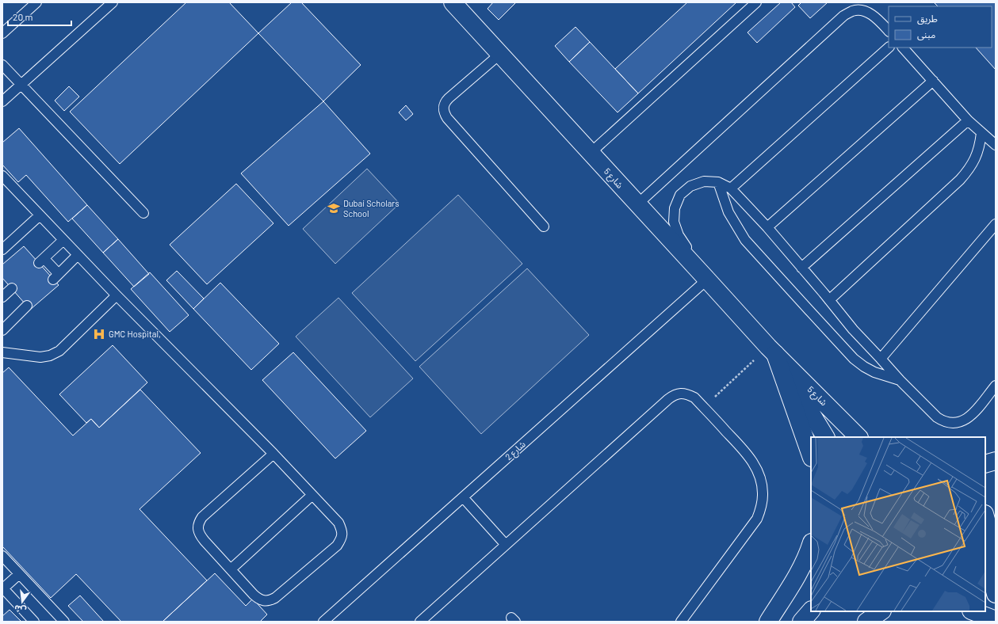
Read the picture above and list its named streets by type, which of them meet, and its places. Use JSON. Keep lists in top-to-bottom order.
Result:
{
  "streets": {
    "street": ["شارع 5"],
    "lane": ["شارع 2"]
  },
  "crossings": [
    ["شارع 5", "شارع 2"]
  ],
  "places": {
    "school or university": ["Dubai Scholars School"],
    "hospital": ["GMC Hospital,"]
  },
  "legend": ["طريق", "مبنى"],
  "scale_bar": "20 m",
  "north": "bottom"
}
